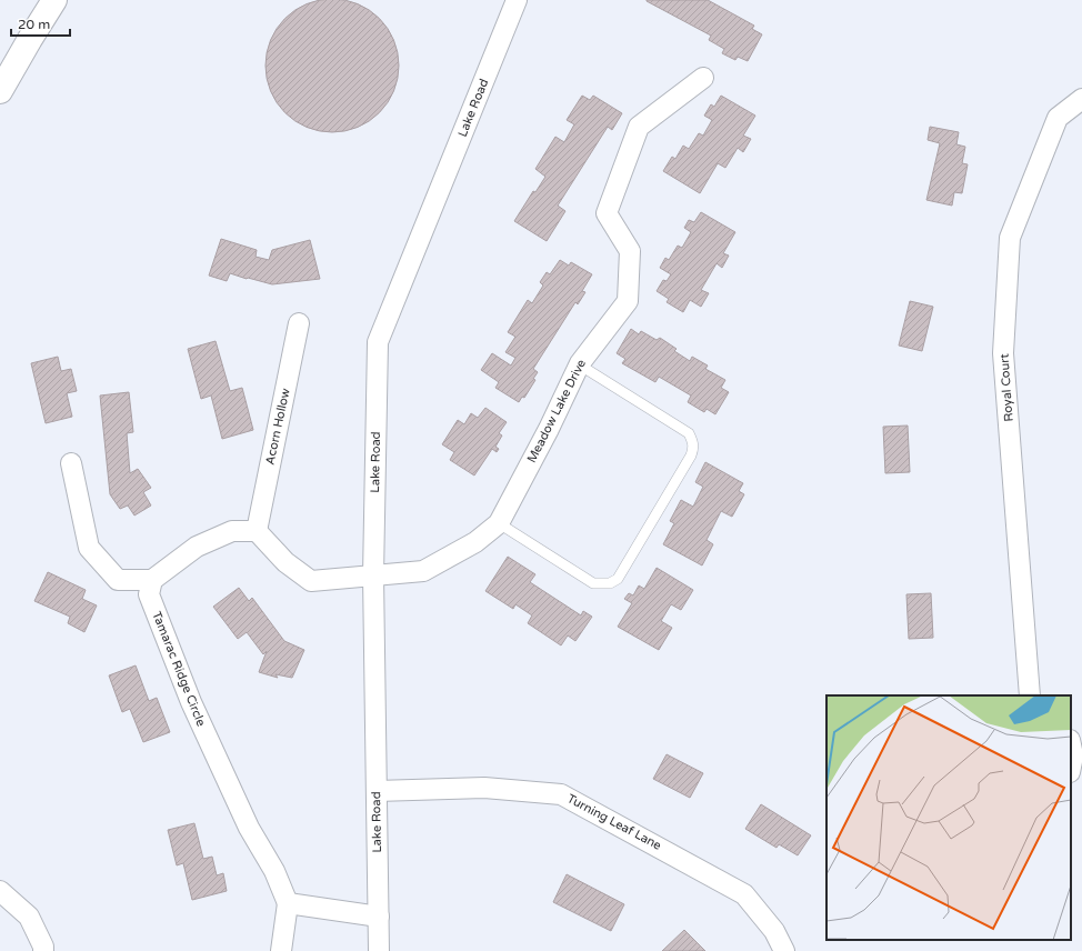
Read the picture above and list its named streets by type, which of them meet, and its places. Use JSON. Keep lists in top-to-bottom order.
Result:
{
  "streets": {
    "street": [
      "Lake Road",
      "Royal Court",
      "Meadow Lake Drive",
      "Acorn Hollow",
      "Tamarac Ridge Circle",
      "Turning Leaf Lane"
    ]
  },
  "crossings": [
    ["Lake Road", "Meadow Lake Drive"],
    ["Lake Road", "Turning Leaf Lane"]
  ],
  "scale_bar": "20 m"
}
